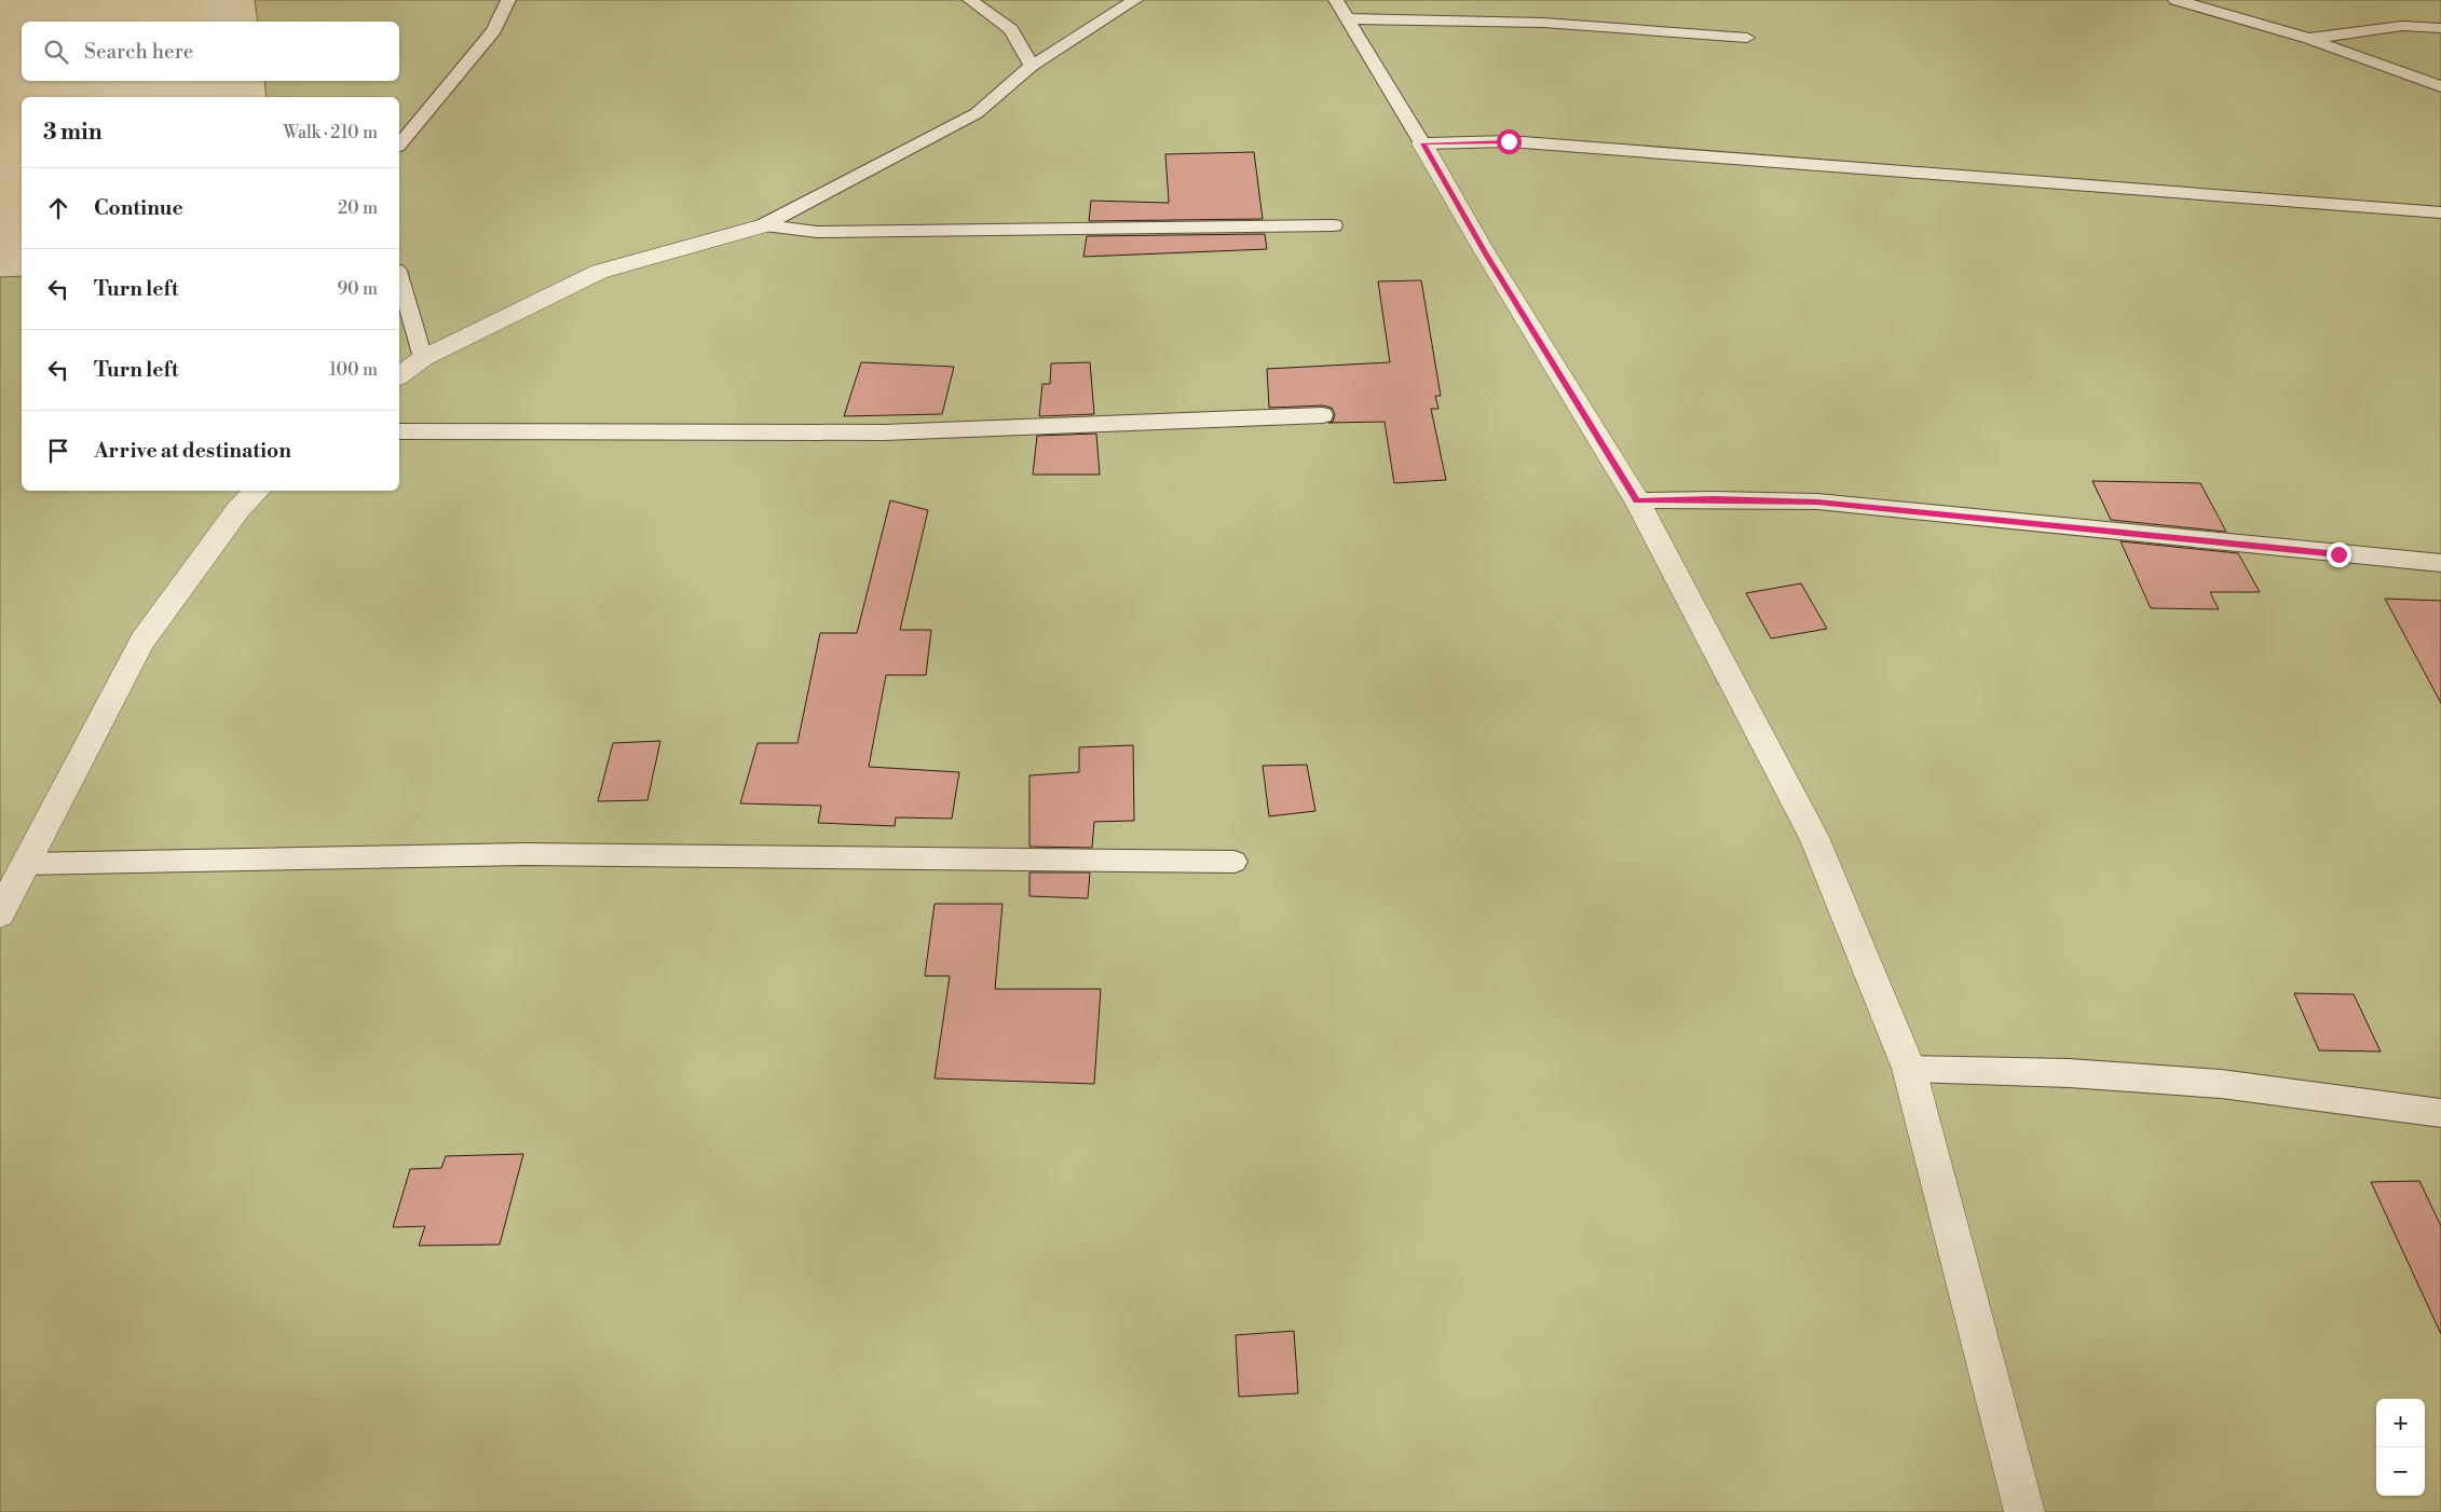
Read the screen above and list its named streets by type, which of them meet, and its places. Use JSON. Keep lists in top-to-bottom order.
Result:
{
  "page": {
    "search": "Search here",
    "heading": ["3 min", "Walk · 210 m"],
    "list": [
      ["Continue", "20 m"],
      ["Turn left", "90 m"],
      ["Turn left", "100 m"],
      "Arrive at destination"
    ],
    "map_buttons": ["+", "−"]
  }
}
